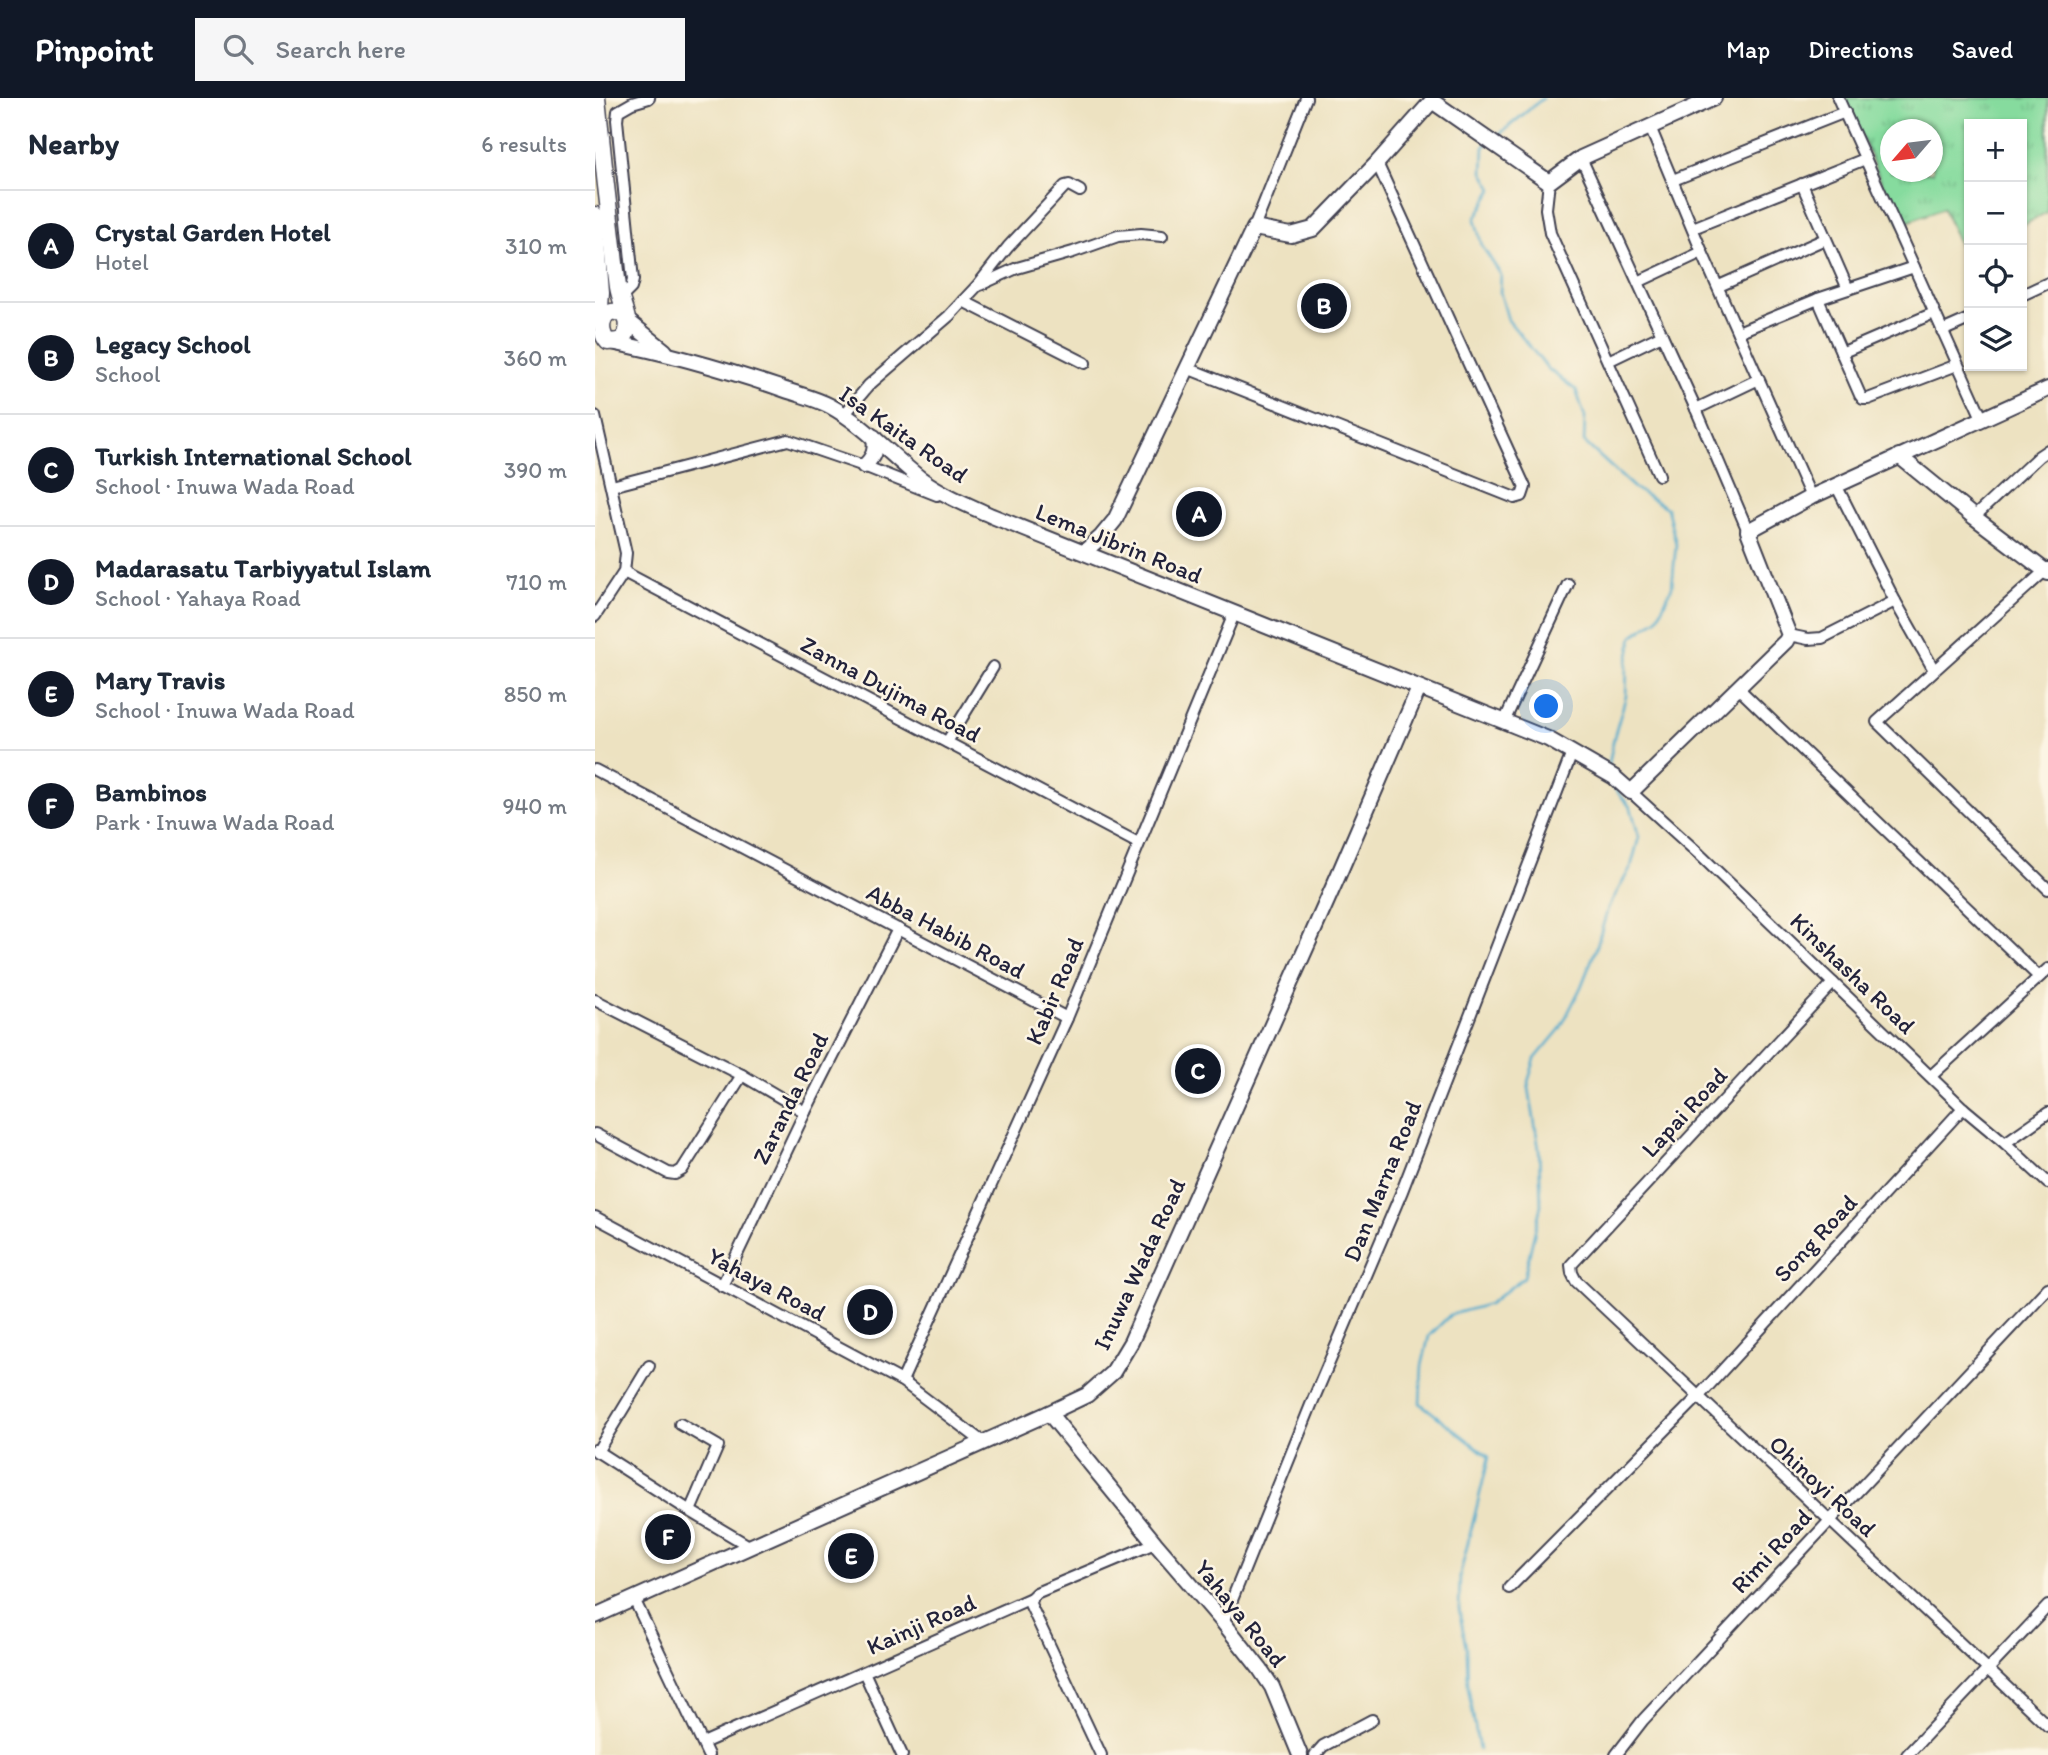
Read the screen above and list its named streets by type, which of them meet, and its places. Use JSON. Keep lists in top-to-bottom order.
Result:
{
  "streets": {
    "street": [
      "Isa Kaita Road",
      "Lema Jibrin Road",
      "Zanna Dujima Road",
      "Abba Habib Road",
      "Kinshasha Road",
      "Kabir Road",
      "Zaranda Road",
      "Lapai Road",
      "Dan Marna Road",
      "Song Road",
      "Inuwa Wada Road",
      "Yahaya Road",
      "Ohinoyi Road",
      "Rimi Road",
      "Kainji Road"
    ]
  },
  "crossings": [
    ["Isa Kaita Road", "Lema Jibrin Road"],
    ["Lema Jibrin Road", "Kinshasha Road"],
    ["Lema Jibrin Road", "Kabir Road"],
    ["Lema Jibrin Road", "Dan Marna Road"],
    ["Lema Jibrin Road", "Inuwa Wada Road"],
    ["Zanna Dujima Road", "Kabir Road"],
    ["Abba Habib Road", "Kabir Road"],
    ["Abba Habib Road", "Zaranda Road"],
    ["Kinshasha Road", "Lapai Road"],
    ["Kinshasha Road", "Song Road"],
    ["Kabir Road", "Yahaya Road"],
    ["Zaranda Road", "Yahaya Road"],
    ["Lapai Road", "Ohinoyi Road"],
    ["Dan Marna Road", "Yahaya Road"],
    ["Song Road", "Ohinoyi Road"],
    ["Inuwa Wada Road", "Yahaya Road"],
    ["Yahaya Road", "Kainji Road"],
    ["Ohinoyi Road", "Rimi Road"]
  ],
  "north": "bottom left",
  "page": {
    "header": "Pinpoint",
    "search": "Search here",
    "nav": ["Map", "Directions", "Saved"],
    "heading": ["Nearby", "6 results"],
    "map_buttons": ["+", "−"],
    "list": [
      {
        "mark": "A",
        "name": "Crystal Garden Hotel",
        "note": "Hotel",
        "value": "310 m"
      },
      {
        "mark": "B",
        "name": "Legacy School",
        "note": "School",
        "value": "360 m"
      },
      {
        "mark": "C",
        "name": "Turkish International School",
        "note": "School · Inuwa Wada Road",
        "value": "390 m"
      },
      {
        "mark": "D",
        "name": "Madarasatu Tarbiyyatul Islam",
        "note": "School · Yahaya Road",
        "value": "710 m"
      },
      {
        "mark": "E",
        "name": "Mary Travis",
        "note": "School · Inuwa Wada Road",
        "value": "850 m"
      },
      {
        "mark": "F",
        "name": "Bambinos",
        "note": "Park · Inuwa Wada Road",
        "value": "940 m"
      }
    ],
    "pins": [
      "B",
      "A",
      "C",
      "D",
      "F",
      "E"
    ]
  }
}
